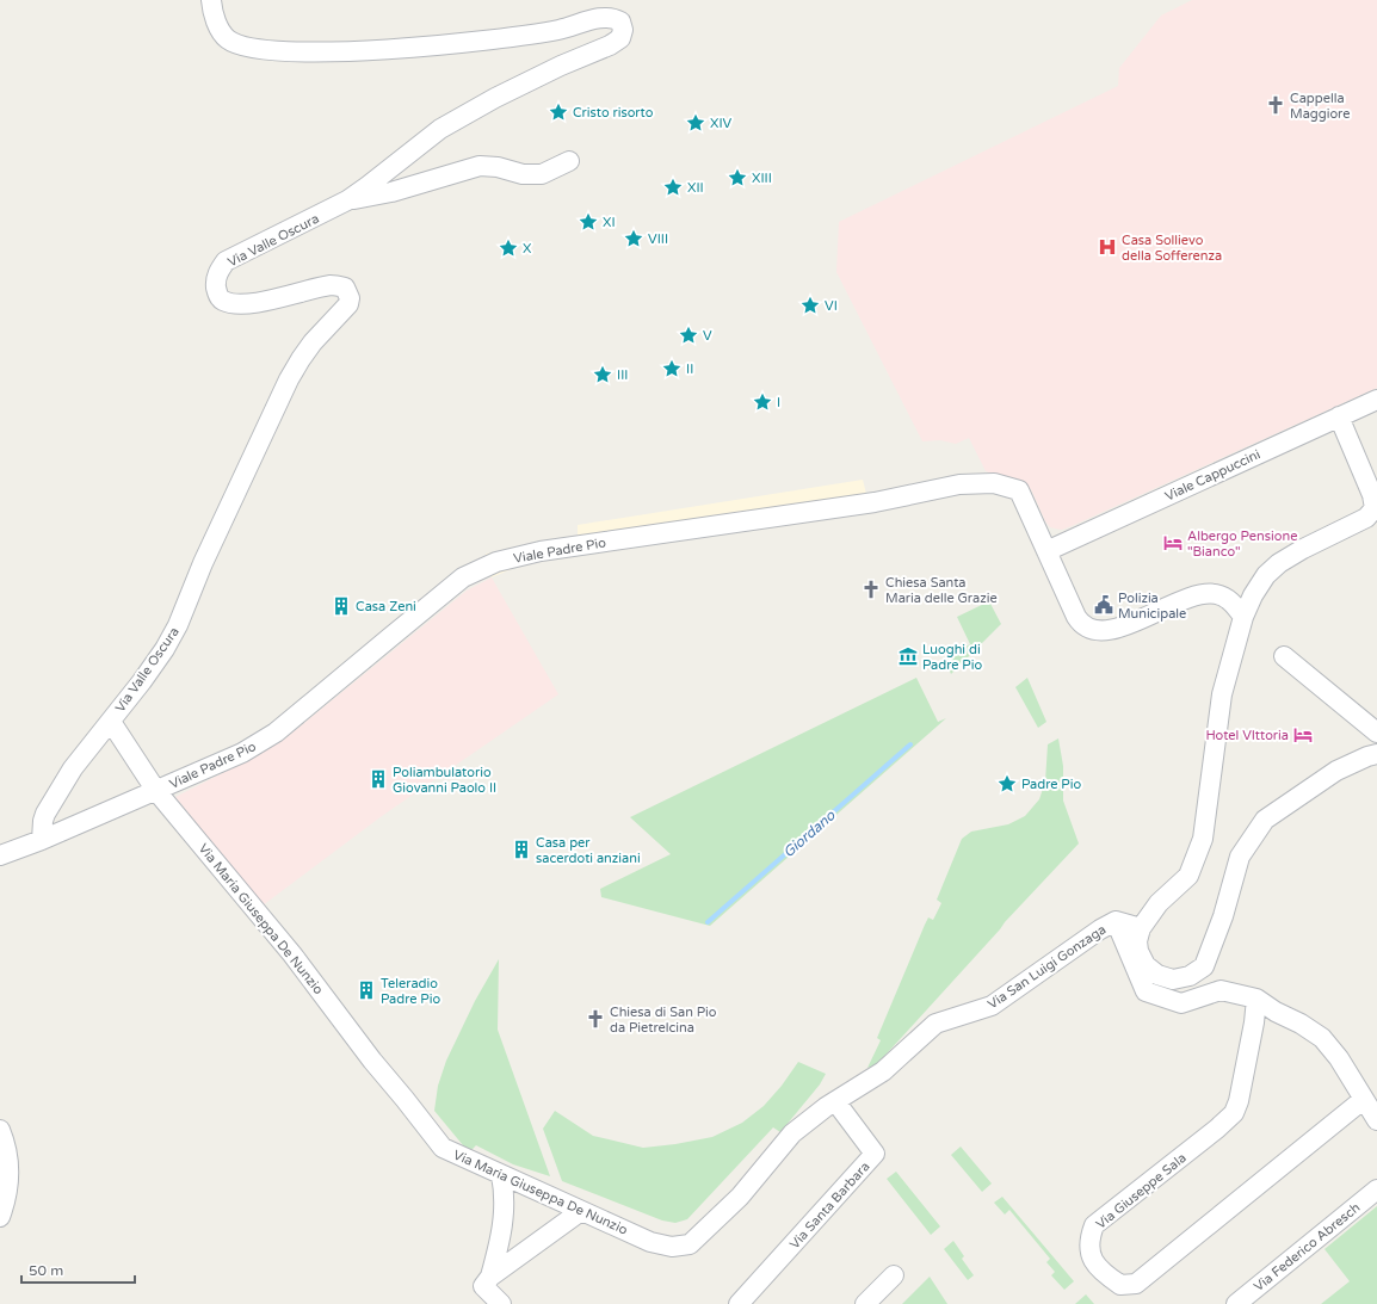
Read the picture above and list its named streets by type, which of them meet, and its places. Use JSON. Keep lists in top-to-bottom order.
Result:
{
  "streets": {
    "street": [
      "Via Valle Oscura",
      "Viale Cappuccini",
      "Viale Padre Pio",
      "Via Maria Giuseppa De Nunzio",
      "Via San Luigi Gonzaga",
      "Via Giuseppe Sala",
      "Via Santa Barbara",
      "Via Federico Abresch"
    ]
  },
  "crossings": [
    ["Via Valle Oscura", "Viale Padre Pio"],
    ["Via Valle Oscura", "Via Maria Giuseppa De Nunzio"],
    ["Viale Cappuccini", "Viale Padre Pio"],
    ["Viale Padre Pio", "Via Maria Giuseppa De Nunzio"],
    ["Via Maria Giuseppa De Nunzio", "Via San Luigi Gonzaga"],
    ["Via Maria Giuseppa De Nunzio", "Via Santa Barbara"],
    ["Via San Luigi Gonzaga", "Via Santa Barbara"]
  ],
  "water": ["Giordano"],
  "places": {
    "church": ["Cappella Maggiore", "Chiesa Santa Maria delle Grazie", "Chiesa di San Pio da Pietrelcina"],
    "place": [
      "Cristo risorto",
      "XIV",
      "XIII",
      "XII",
      "XI",
      "VIII",
      "X",
      "VI",
      "V",
      "II",
      "III",
      "I",
      "Padre Pio"
    ],
    "hospital": ["Casa Sollievo della Sofferenza"],
    "hotel": ["Albergo Pensione \"Bianco\"", "Hotel VIttoria"],
    "public building": ["Polizia Municipale"],
    "building": [
      "Casa Zeni",
      "Poliambulatorio Giovanni Paolo II",
      "Casa per sacerdoti anziani",
      "Teleradio Padre Pio"
    ],
    "museum": ["Luoghi di Padre Pio"]
  },
  "scale_bar": "50 m"
}
